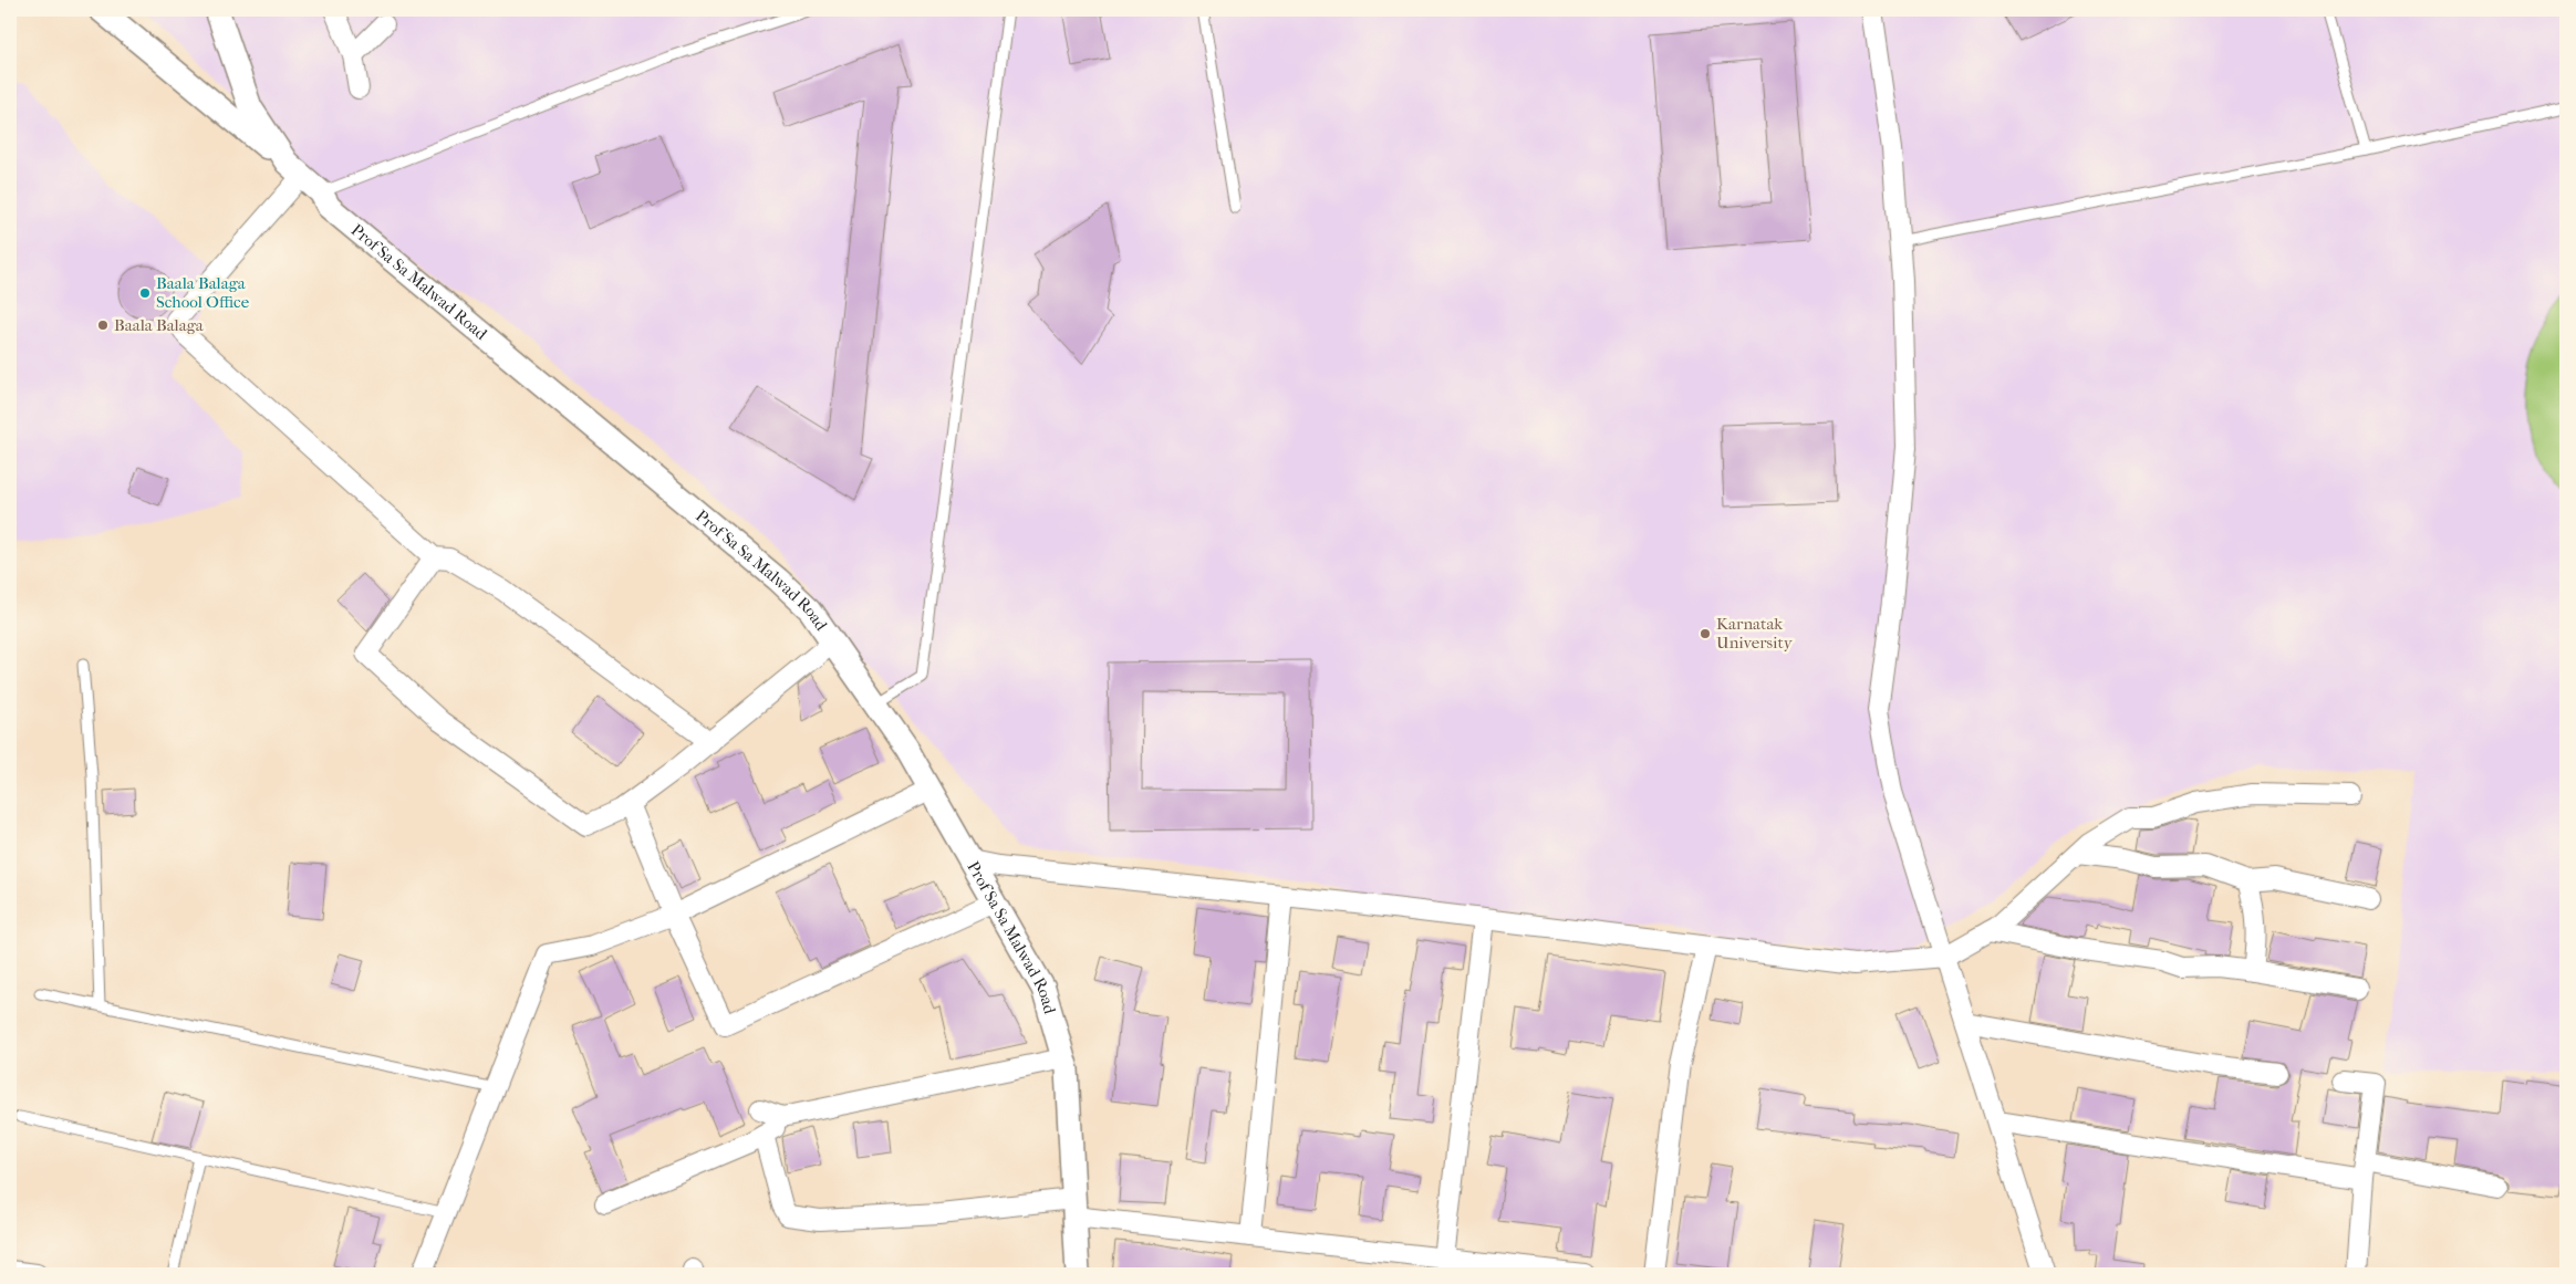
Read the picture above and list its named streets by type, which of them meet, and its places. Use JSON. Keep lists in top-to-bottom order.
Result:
{
  "streets": {
    "street": ["Prof Sa Sa Malwad Road"]
  },
  "places": ["Baala Balaga School Office", "Baala Balaga", "Karnatak University"]
}
